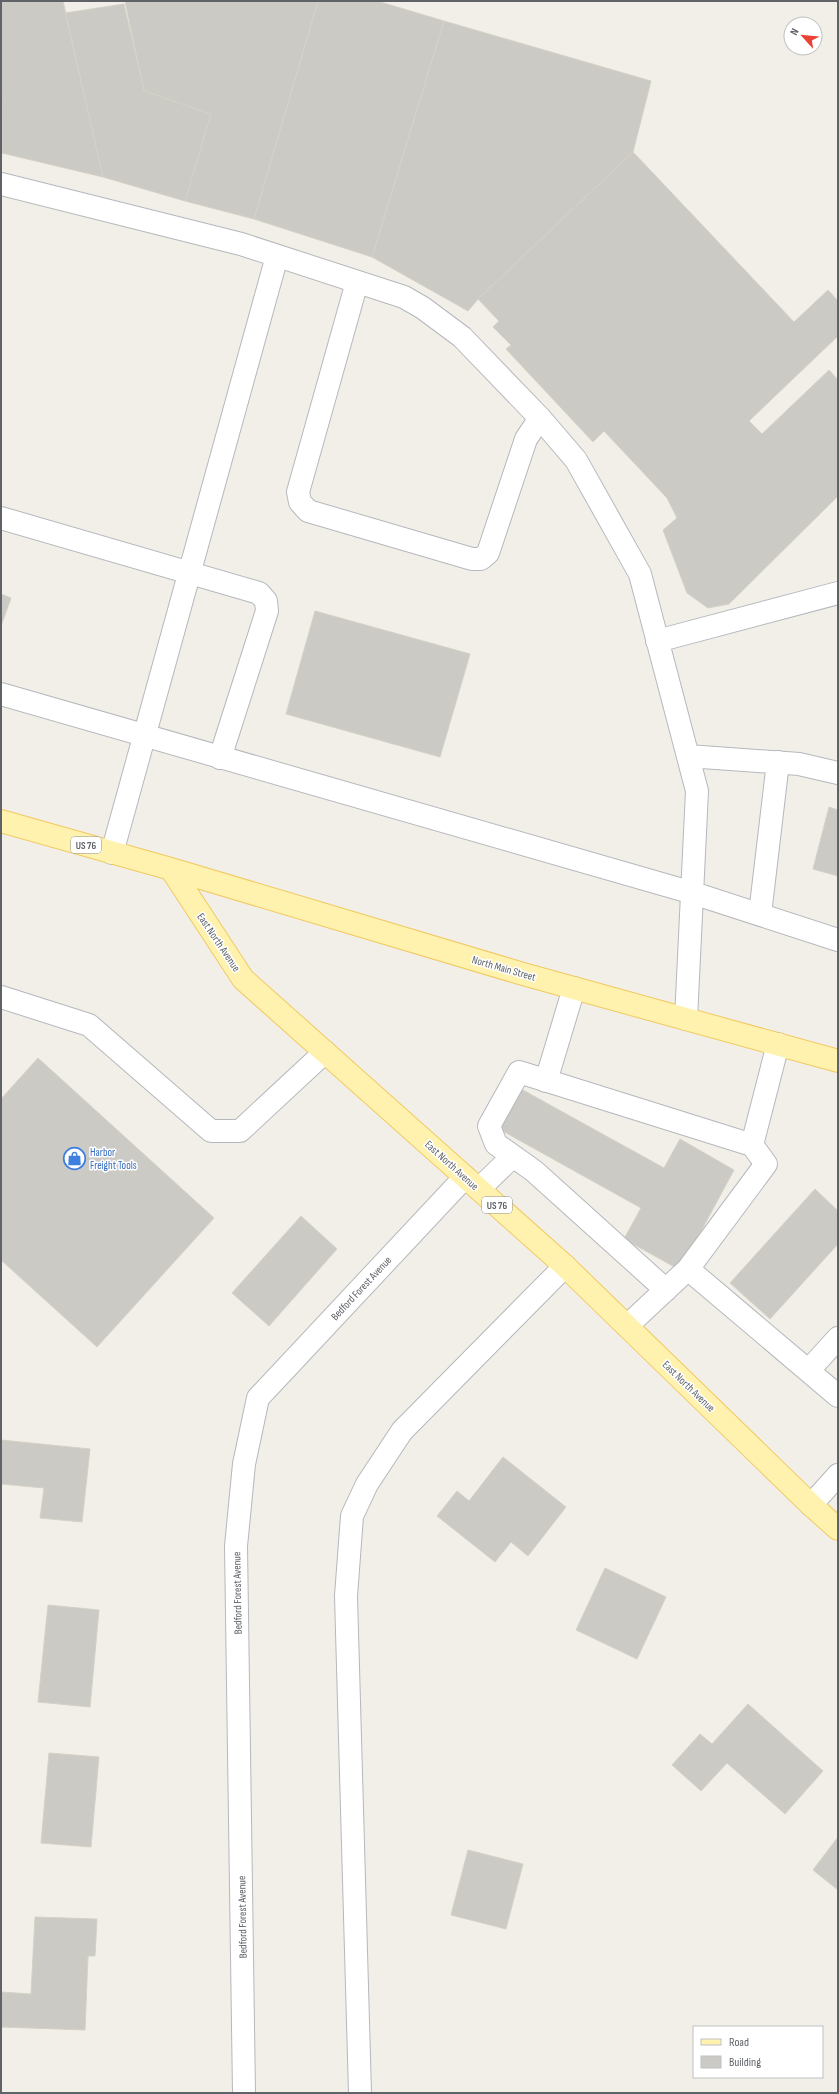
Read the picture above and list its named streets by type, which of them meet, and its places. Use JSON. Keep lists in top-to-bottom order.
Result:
{
  "streets": {
    "main road": ["US 76", "East North Avenue", "North Main Street"],
    "street": ["Bedford Forest Avenue"]
  },
  "crossings": [
    ["US 76", "East North Avenue"],
    ["US 76", "North Main Street"],
    ["East North Avenue", "North Main Street"],
    ["East North Avenue", "Bedford Forest Avenue"]
  ],
  "places": {
    "shop": ["Harbor Freight Tools"]
  },
  "legend": ["Road", "Building"],
  "north": "top left"
}
